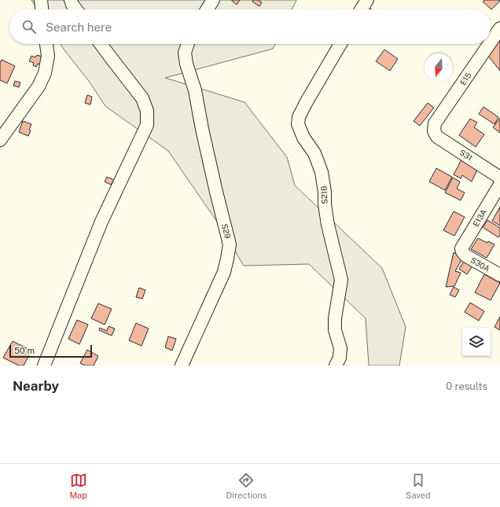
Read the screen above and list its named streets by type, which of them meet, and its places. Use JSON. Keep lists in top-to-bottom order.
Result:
{
  "streets": {
    "street": [
      "E15",
      "S31",
      "S21B",
      "E13A",
      "S29",
      "S30A"
    ]
  },
  "crossings": [
    ["E15", "S31"],
    ["E13A", "S30A"]
  ],
  "scale_bar": "50 m",
  "north": "bottom",
  "page": {
    "search": "Search here",
    "scale": "50 m",
    "heading": ["Nearby", "0 results"],
    "nav": ["Map", "Directions", "Saved"]
  }
}
